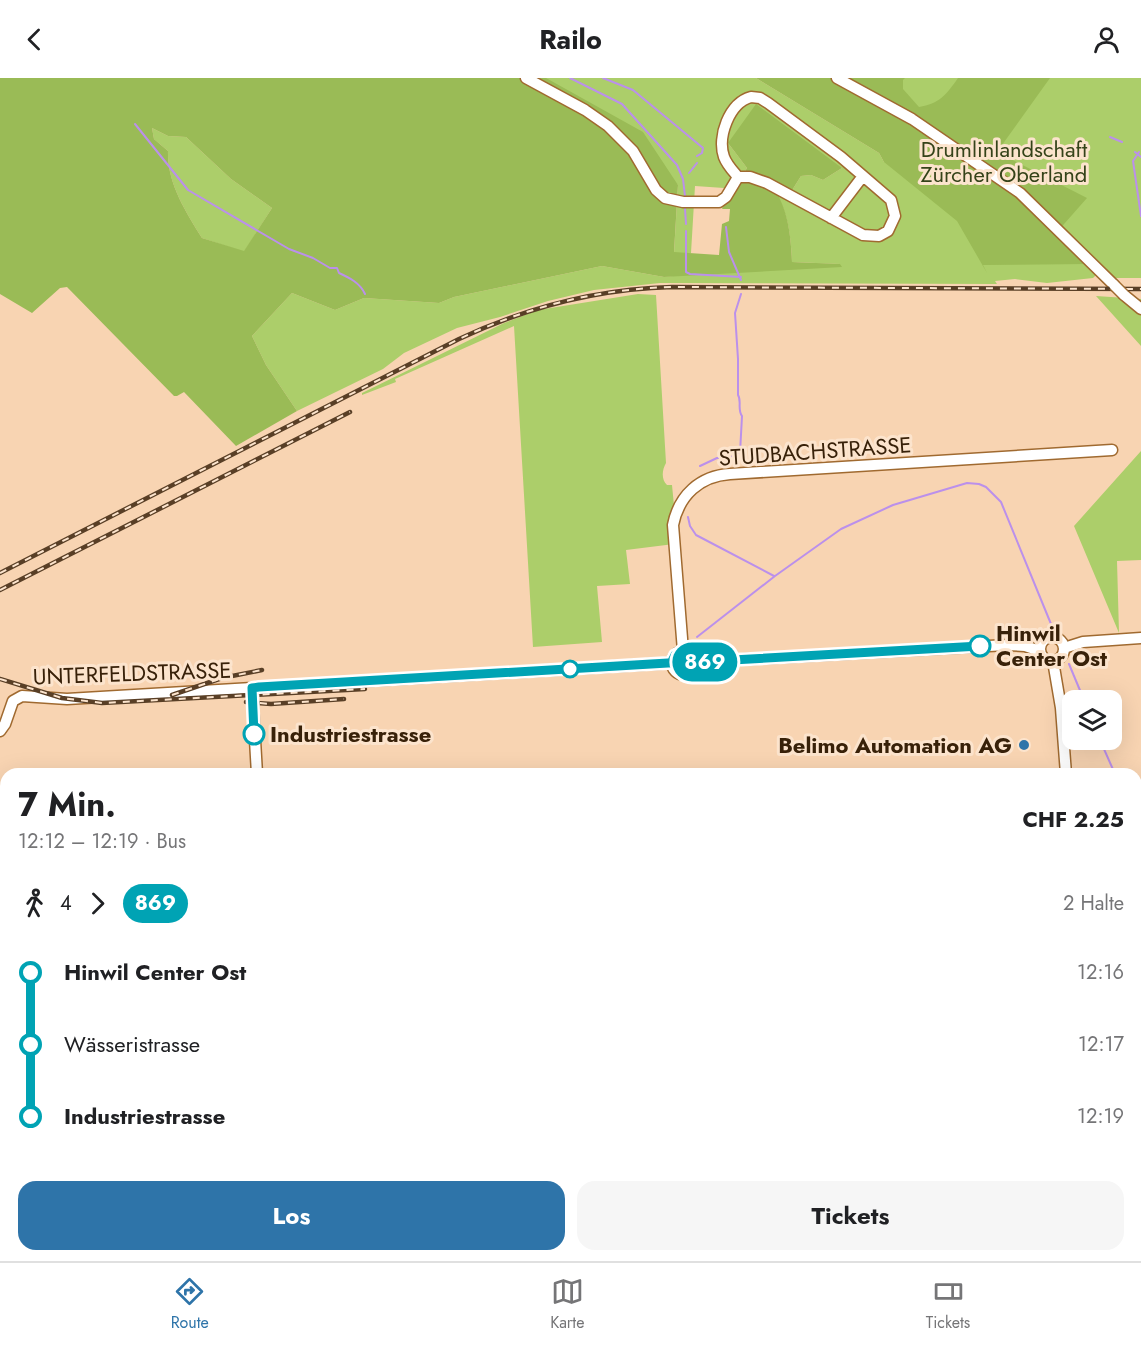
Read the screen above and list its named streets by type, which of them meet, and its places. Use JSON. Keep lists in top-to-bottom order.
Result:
{
  "streets": {
    "street": ["STUDBACHSTRASSE", "UNTERFELDSTRASSE"]
  },
  "parks": ["Drumlinlandschaft Zürcher Oberland"],
  "places": ["Hinwil Center Ost", "Industriestrasse", "Belimo Automation AG"],
  "lines": ["bus line 869"],
  "page": {
    "header": "Railo",
    "on_map": "869",
    "heading": ["7 Min.", "12:12 – 12:19 · Bus", "CHF 2.25"],
    "legs": ["4", "869", "2 Halte"],
    "list": [
      {
        "name": "Hinwil Center Ost",
        "value": "12:16"
      },
      {
        "name": "Wässeristrasse",
        "value": "12:17"
      },
      {
        "name": "Industriestrasse",
        "value": "12:19"
      }
    ],
    "buttons": ["Los", "Tickets"],
    "tabs": ["Route", "Karte", "Tickets"]
  }
}
